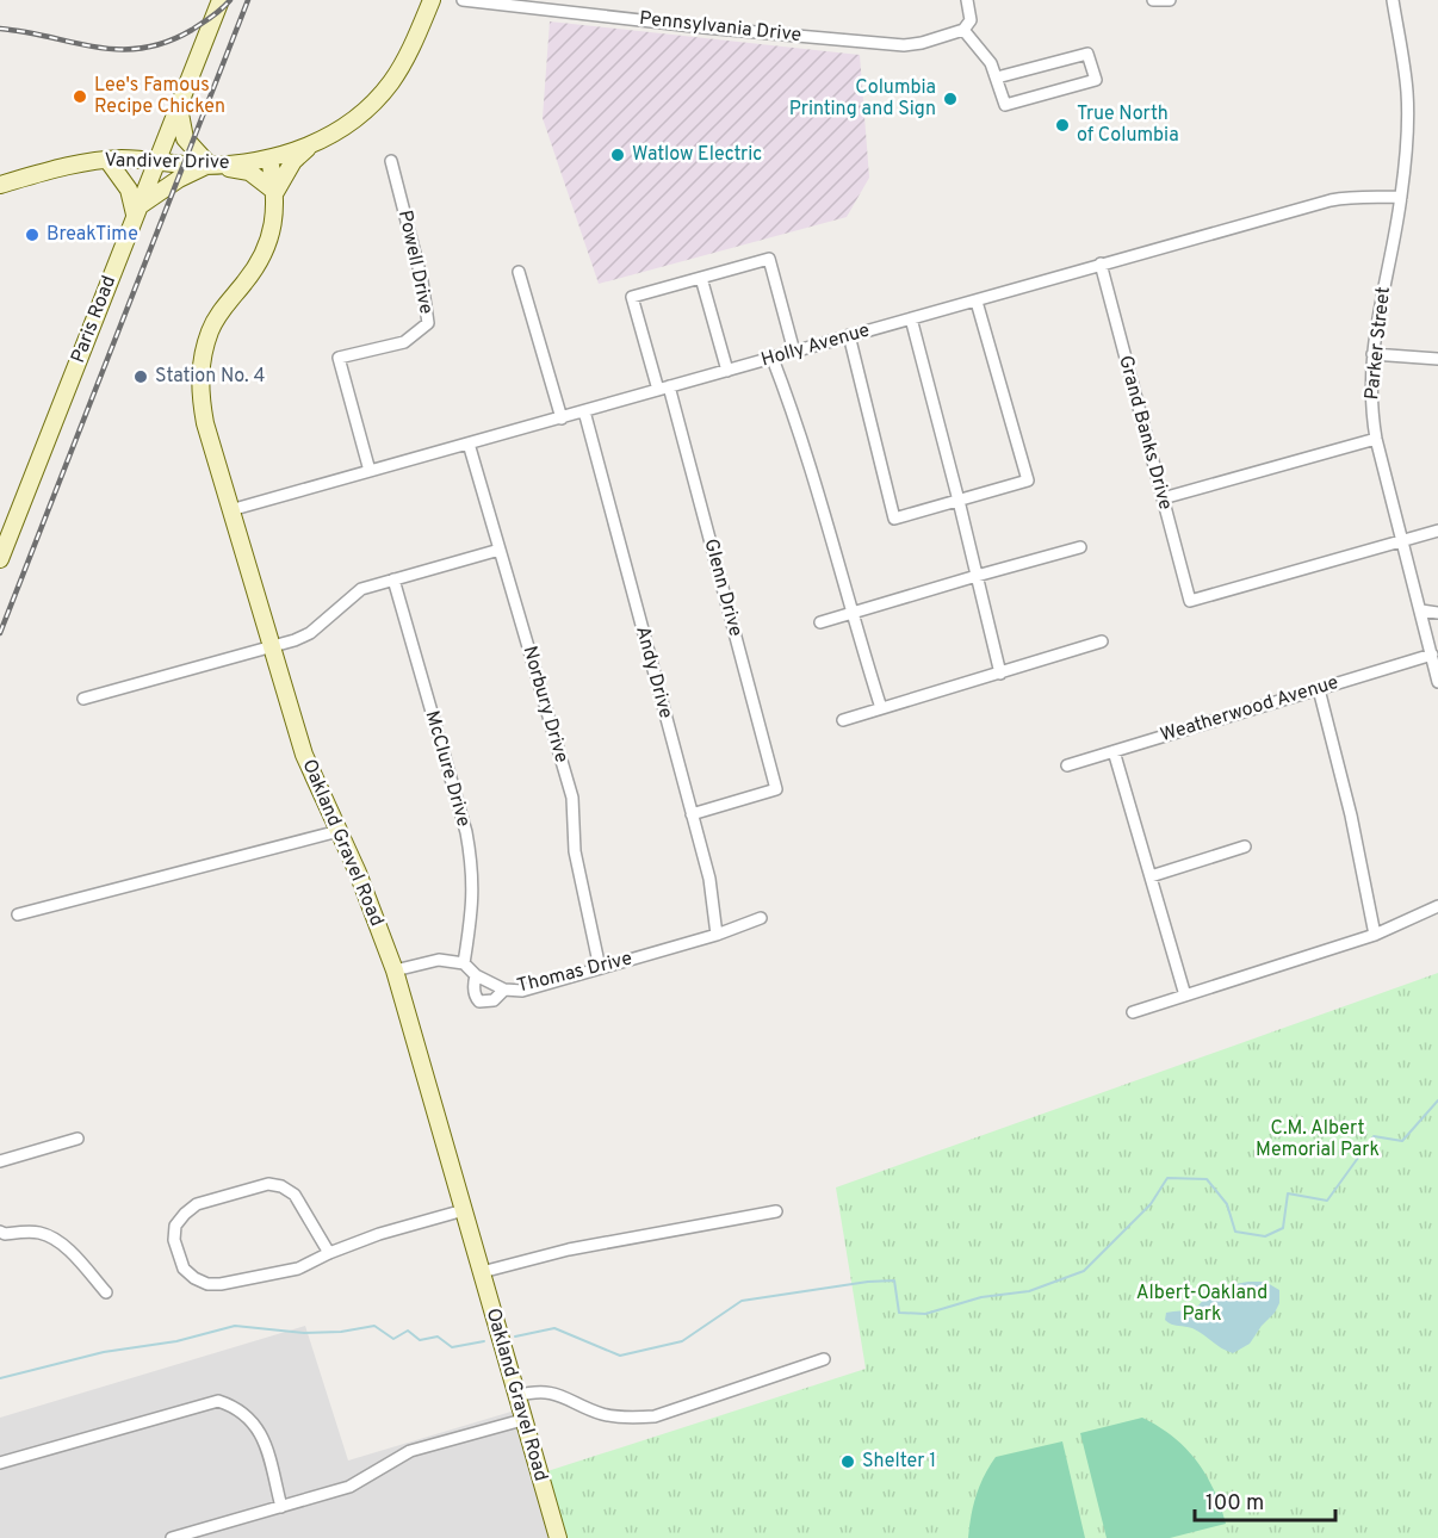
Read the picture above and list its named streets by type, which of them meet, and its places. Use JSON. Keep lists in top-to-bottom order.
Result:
{
  "streets": {
    "street": [
      "Pennsylvania Drive",
      "Vandiver Drive",
      "Powell Drive",
      "Paris Road",
      "Parker Street",
      "Holly Avenue",
      "Grand Banks Drive",
      "Glenn Drive",
      "Andy Drive",
      "Norbury Drive",
      "Weatherwood Avenue",
      "McClure Drive",
      "Oakland Gravel Road",
      "Thomas Drive"
    ]
  },
  "crossings": [
    ["Vandiver Drive", "Paris Road"],
    ["Vandiver Drive", "Oakland Gravel Road"],
    ["Powell Drive", "Holly Avenue"],
    ["Parker Street", "Holly Avenue"],
    ["Parker Street", "Grand Banks Drive"],
    ["Parker Street", "Weatherwood Avenue"],
    ["Holly Avenue", "Grand Banks Drive"],
    ["Holly Avenue", "Glenn Drive"],
    ["Holly Avenue", "Andy Drive"],
    ["Holly Avenue", "Norbury Drive"],
    ["Holly Avenue", "Oakland Gravel Road"],
    ["Glenn Drive", "Andy Drive"],
    ["Andy Drive", "Thomas Drive"],
    ["Norbury Drive", "Thomas Drive"],
    ["McClure Drive", "Thomas Drive"]
  ],
  "parks": ["C.M. Albert Memorial Park", "Albert-Oakland Park"],
  "places": [
    "Lee's Famous Recipe Chicken",
    "Columbia Printing and Sign",
    "True North of Columbia",
    "Watlow Electric",
    "BreakTime",
    "Station No. 4",
    "Shelter 1"
  ],
  "scale_bar": "100 m"
}
